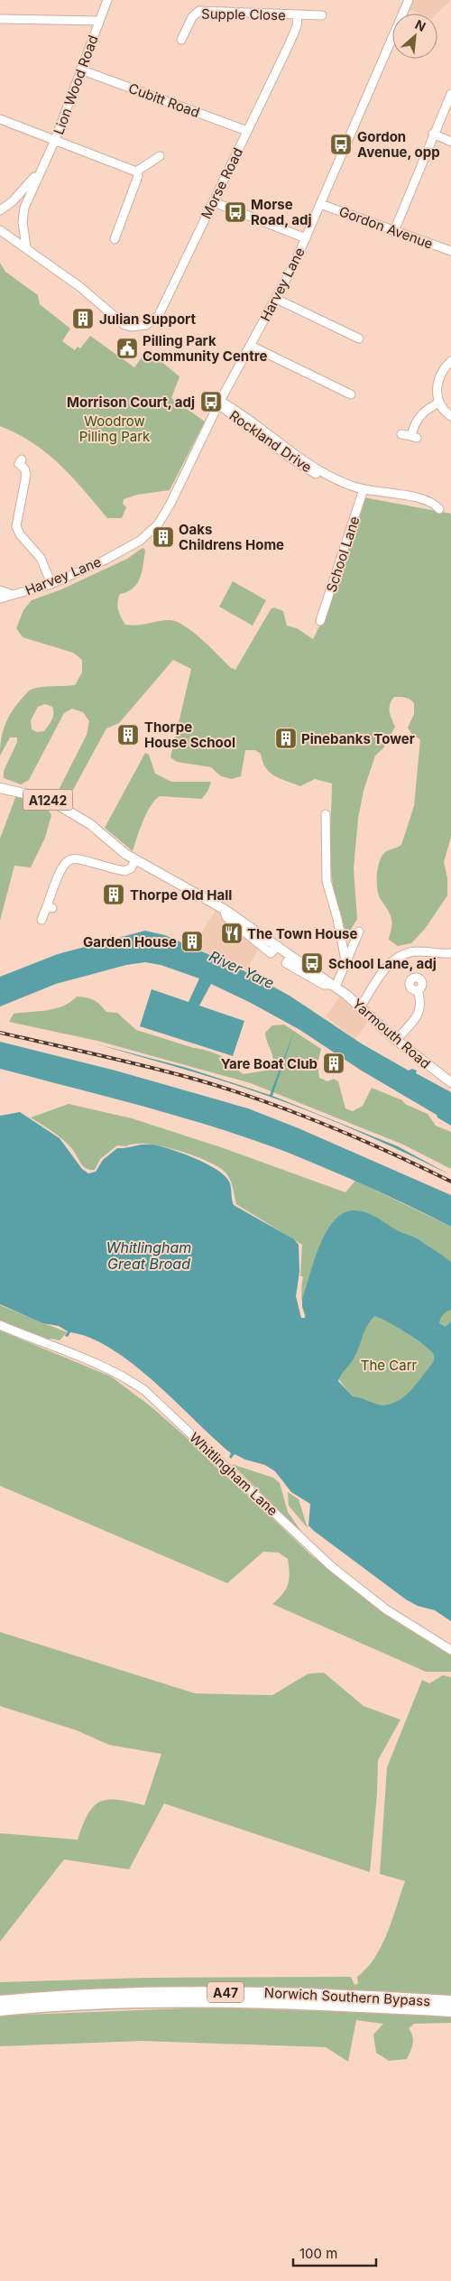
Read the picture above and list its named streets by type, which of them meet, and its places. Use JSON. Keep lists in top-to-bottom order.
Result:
{
  "streets": {
    "highway": ["A47", "Norwich Southern Bypass"],
    "main road": ["A1242", "Yarmouth Road"],
    "street": [
      "Supple Close",
      "Lion Wood Road",
      "Cubitt Road",
      "Morse Road",
      "Gordon Avenue",
      "Harvey Lane",
      "Rockland Drive",
      "School Lane",
      "Whitlingham Lane"
    ]
  },
  "crossings": [
    ["Supple Close", "Morse Road"],
    ["Lion Wood Road", "Cubitt Road"],
    ["Lion Wood Road", "Morse Road"],
    ["Cubitt Road", "Morse Road"],
    ["Gordon Avenue", "Harvey Lane"],
    ["Harvey Lane", "Rockland Drive"]
  ],
  "water": ["River Yare", "Whitlingham Great Broad"],
  "parks": ["Woodrow Pilling Park", "The Carr"],
  "places": {
    "bus stop": [
      "Gordon Avenue, opp",
      "Morse Road, adj",
      "Morrison Court, adj",
      "School Lane, adj"
    ],
    "building": [
      "Julian Support",
      "Oaks Childrens Home",
      "Thorpe House School",
      "Pinebanks Tower",
      "Thorpe Old Hall",
      "Garden House",
      "Yare Boat Club"
    ],
    "public building": ["Pilling Park Community Centre"],
    "restaurant": ["The Town House"]
  },
  "scale_bar": "100 m",
  "north": "top right"
}
